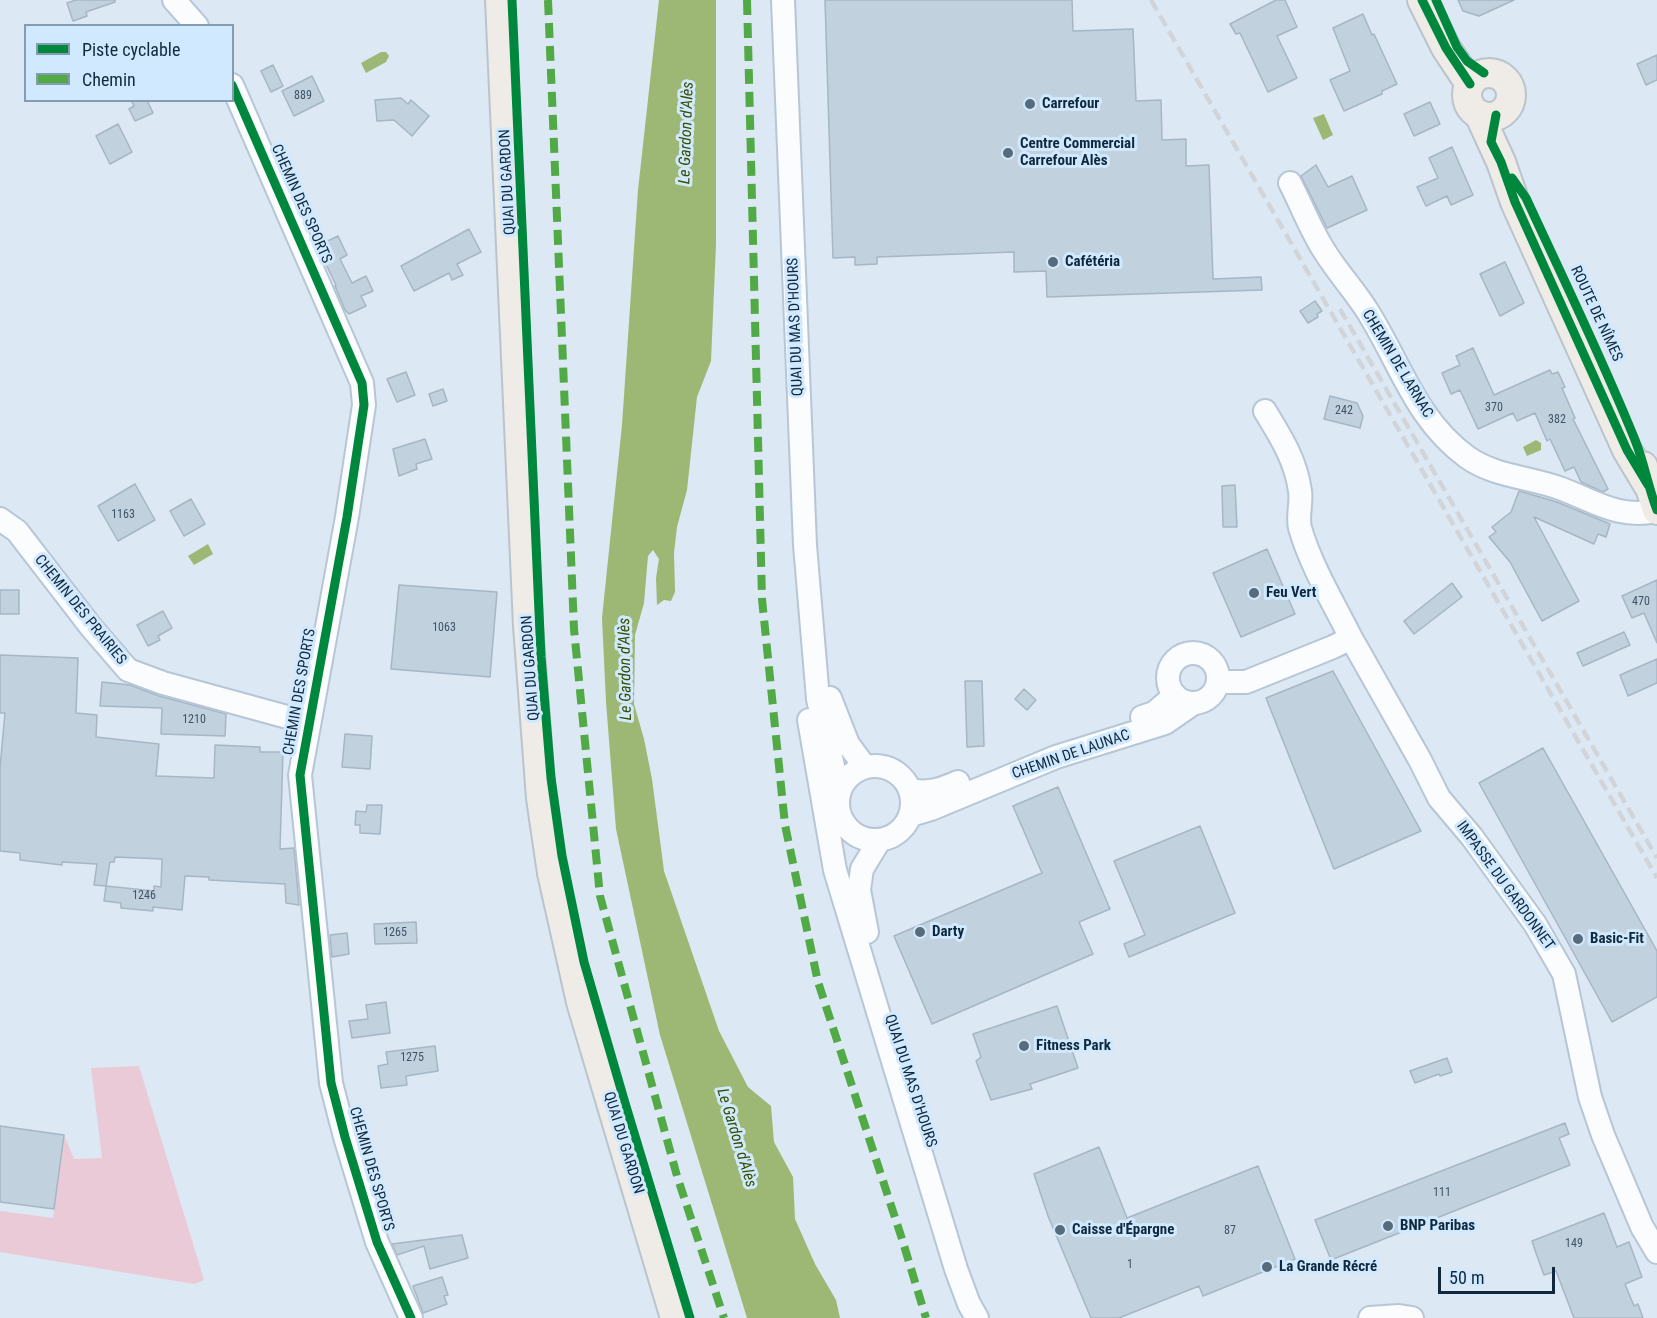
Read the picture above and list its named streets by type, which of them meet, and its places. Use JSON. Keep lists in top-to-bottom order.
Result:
{
  "streets": {
    "main road": ["QUAI DU GARDON", "ROUTE DE NÎMES"],
    "street": [
      "CHEMIN DES SPORTS",
      "QUAI DU MAS D'HOURS",
      "CHEMIN DE LARNAC",
      "CHEMIN DES PRAIRIES",
      "CHEMIN DE LAUNAC",
      "IMPASSE DU GARDONNET"
    ]
  },
  "crossings": [
    ["CHEMIN DES SPORTS", "CHEMIN DES PRAIRIES"],
    ["ROUTE DE NÎMES", "CHEMIN DE LARNAC"],
    ["QUAI DU MAS D'HOURS", "CHEMIN DE LAUNAC"]
  ],
  "water": ["Le Gardon d'Alès"],
  "places": [
    "Carrefour",
    "Centre Commercial Carrefour Alès",
    "Cafétéria",
    "Feu Vert",
    "Darty",
    "Basic-Fit",
    "Fitness Park",
    "BNP Paribas",
    "Caisse d'Épargne",
    "La Grande Récré"
  ],
  "house_numbers": [
    "889",
    "370",
    "242",
    "382",
    "1163",
    "470",
    "1063",
    "1210",
    "1246",
    "1265",
    "1275",
    "111",
    "87",
    "149",
    "1"
  ],
  "legend": ["Piste cyclable", "Chemin"],
  "scale_bar": "50 m"
}
